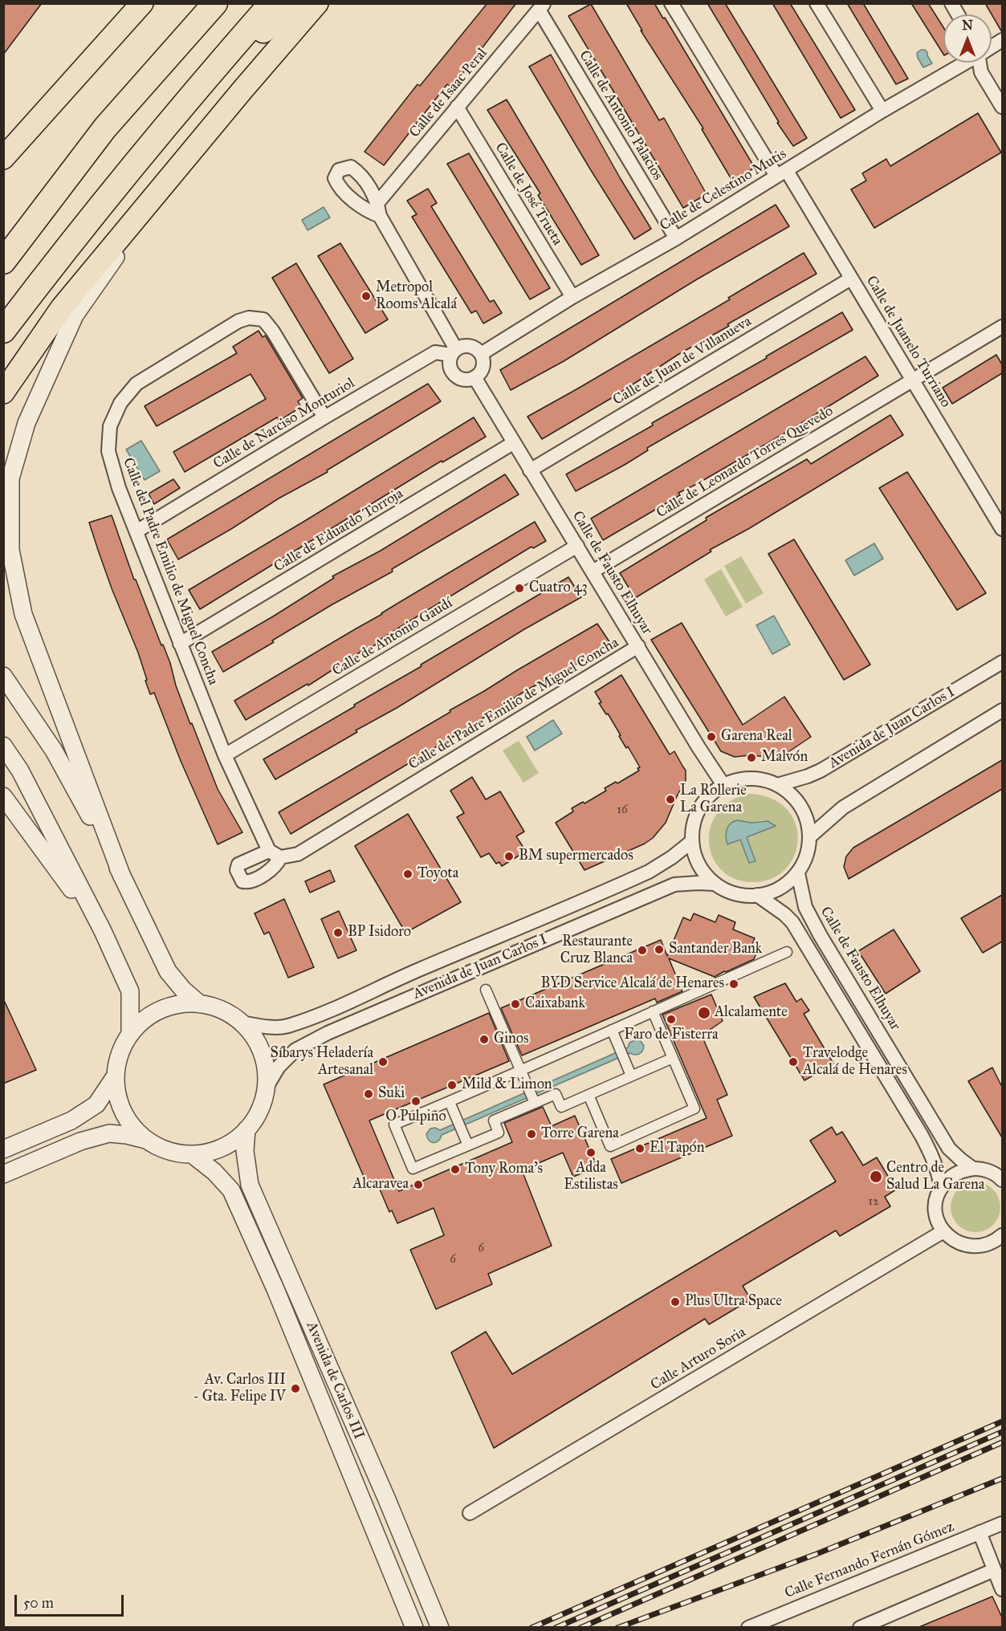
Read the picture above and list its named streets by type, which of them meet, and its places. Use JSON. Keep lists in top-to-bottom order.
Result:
{
  "streets": {
    "street": [
      "Calle de Isaac Peral",
      "Calle de Antonio Palacios",
      "Calle de Celestino Mutis",
      "Calle de José Trueta",
      "Calle de Juanelo Turriano",
      "Calle de Juan de Villanueva",
      "Calle de Narciso Monturiol",
      "Calle de Leonardo Torres Quevedo",
      "Calle de Eduardo Torroja",
      "Calle del Padre Emilio de Miguel Concha",
      "Calle de Fausto Elhuyar",
      "Calle de Antonio Gaudí",
      "Avenida de Juan Carlos I",
      "Calle Arturo Soria",
      "Avenida de Carlos III",
      "Calle Fernando Fernán Gómez"
    ]
  },
  "crossings": [
    ["Calle de Isaac Peral", "Calle de Antonio Palacios"],
    ["Calle de Isaac Peral", "Calle de Celestino Mutis"],
    ["Calle de Isaac Peral", "Calle de José Trueta"],
    ["Calle de Isaac Peral", "Calle de Narciso Monturiol"],
    ["Calle de Isaac Peral", "Calle de Fausto Elhuyar"],
    ["Calle de Antonio Palacios", "Calle de Celestino Mutis"],
    ["Calle de Celestino Mutis", "Calle de José Trueta"],
    ["Calle de Celestino Mutis", "Calle de Juanelo Turriano"],
    ["Calle de Celestino Mutis", "Calle de Narciso Monturiol"],
    ["Calle de Celestino Mutis", "Calle de Fausto Elhuyar"],
    ["Calle de Juanelo Turriano", "Calle de Juan de Villanueva"],
    ["Calle de Juanelo Turriano", "Calle de Leonardo Torres Quevedo"],
    ["Calle de Juan de Villanueva", "Calle de Fausto Elhuyar"],
    ["Calle de Narciso Monturiol", "Calle del Padre Emilio de Miguel Concha"],
    ["Calle de Narciso Monturiol", "Calle de Fausto Elhuyar"],
    ["Calle de Leonardo Torres Quevedo", "Calle de Fausto Elhuyar"],
    ["Calle de Eduardo Torroja", "Calle del Padre Emilio de Miguel Concha"],
    ["Calle de Eduardo Torroja", "Calle de Fausto Elhuyar"],
    ["Calle del Padre Emilio de Miguel Concha", "Calle de Fausto Elhuyar"],
    ["Calle del Padre Emilio de Miguel Concha", "Calle de Antonio Gaudí"],
    ["Calle de Fausto Elhuyar", "Calle de Antonio Gaudí"],
    ["Calle de Fausto Elhuyar", "Avenida de Juan Carlos I"],
    ["Avenida de Juan Carlos I", "Avenida de Carlos III"]
  ],
  "places": [
    "Metropol Rooms Alcalá",
    "Cuatro 43",
    "Garena Real",
    "Malvón",
    "La Rollerie La Garena",
    "BM supermercados",
    "Toyota",
    "BP Isidoro",
    "Santander Bank",
    "Restaurante Cruz Blanca",
    "BYD Service Alcalá de Henares",
    "Caixabank",
    "Alcalamente",
    "Faro de Fisterra",
    "Ginos",
    "Síbarys Heladería Artesanal",
    "Travelodge Alcalá de Henares",
    "Mild & Limon",
    "Suki",
    "O Pulpiño",
    "Torre Garena",
    "El Tapón",
    "Adda Estilistas",
    "Tony Roma's",
    "Centro de Salud La Garena",
    "Alcaravea",
    "Plus Ultra Space",
    "Av. Carlos III - Gta. Felipe IV"
  ],
  "house_numbers": [
    "16",
    "12",
    "6",
    "6"
  ],
  "scale_bar": "50 m",
  "north": "top"
}
